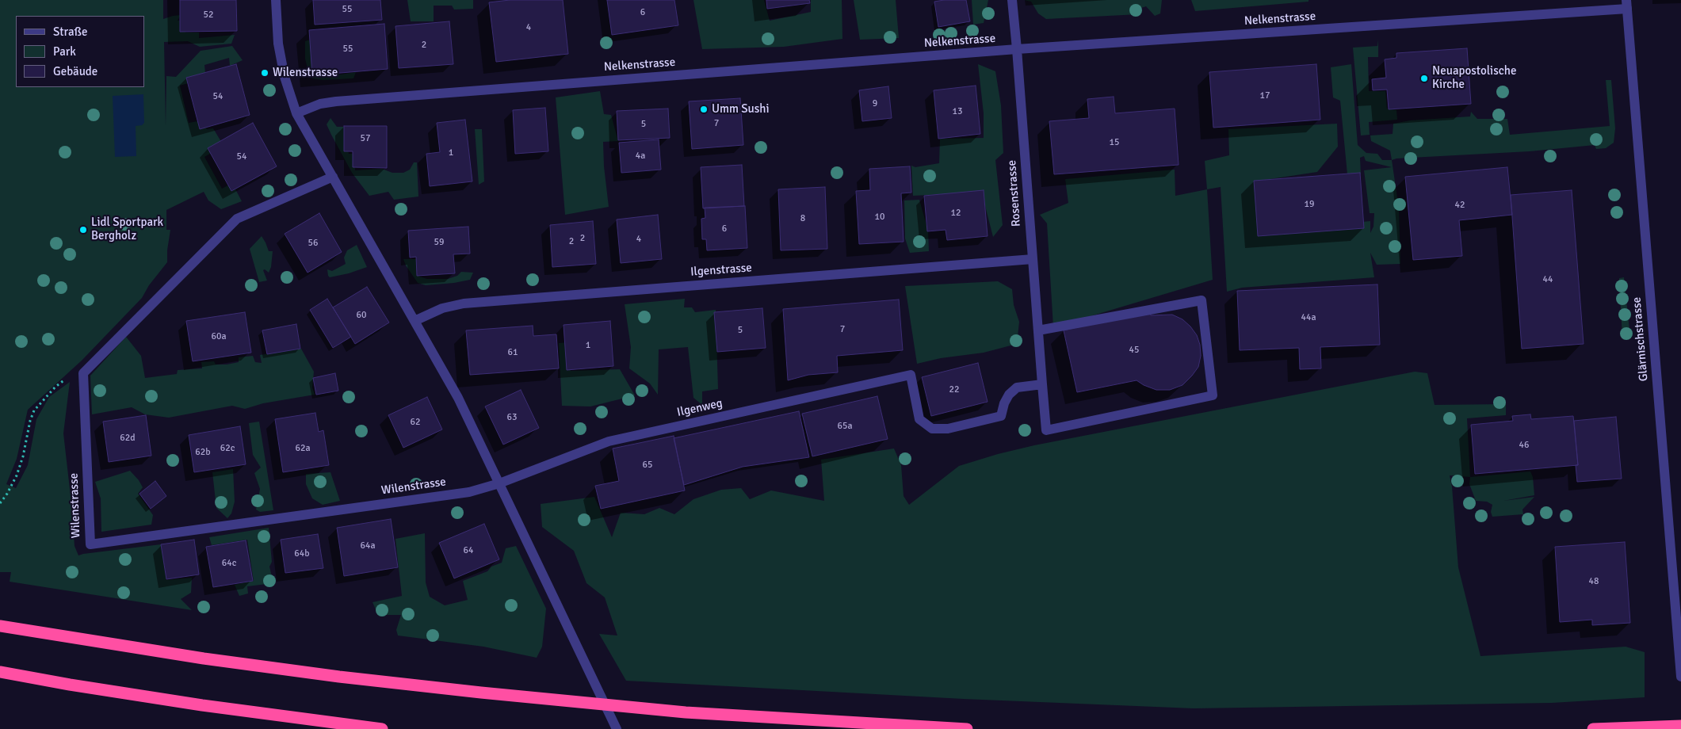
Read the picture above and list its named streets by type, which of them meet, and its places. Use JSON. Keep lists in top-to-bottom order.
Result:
{
  "streets": {
    "street": [
      "Nelkenstrasse",
      "Rosenstrasse",
      "Ilgenstrasse",
      "Glärnischstrasse",
      "Ilgenweg",
      "Wilenstrasse"
    ]
  },
  "crossings": [
    ["Nelkenstrasse", "Rosenstrasse"],
    ["Nelkenstrasse", "Glärnischstrasse"],
    ["Rosenstrasse", "Ilgenstrasse"],
    ["Rosenstrasse", "Ilgenweg"],
    ["Ilgenweg", "Wilenstrasse"]
  ],
  "places": [
    "Wilenstrasse",
    "Neuapostolische Kirche",
    "Umm Sushi",
    "Lidl Sportpark Bergholz"
  ],
  "house_numbers": [
    "55",
    "6",
    "52",
    "4",
    "2",
    "55",
    "17",
    "54",
    "9",
    "13",
    "7",
    "5",
    "57",
    "15",
    "1",
    "4a",
    "54",
    "19",
    "42",
    "12",
    "10",
    "8",
    "6",
    "2",
    "4",
    "2",
    "59",
    "56",
    "44",
    "60",
    "44a",
    "7",
    "5",
    "60a",
    "1",
    "45",
    "61",
    "22",
    "63",
    "62",
    "65a",
    "62d",
    "46",
    "62c",
    "62a",
    "62b",
    "65",
    "64a",
    "64",
    "64b",
    "64c",
    "48"
  ],
  "legend": ["Straße", "Park", "Gebäude"]
}
